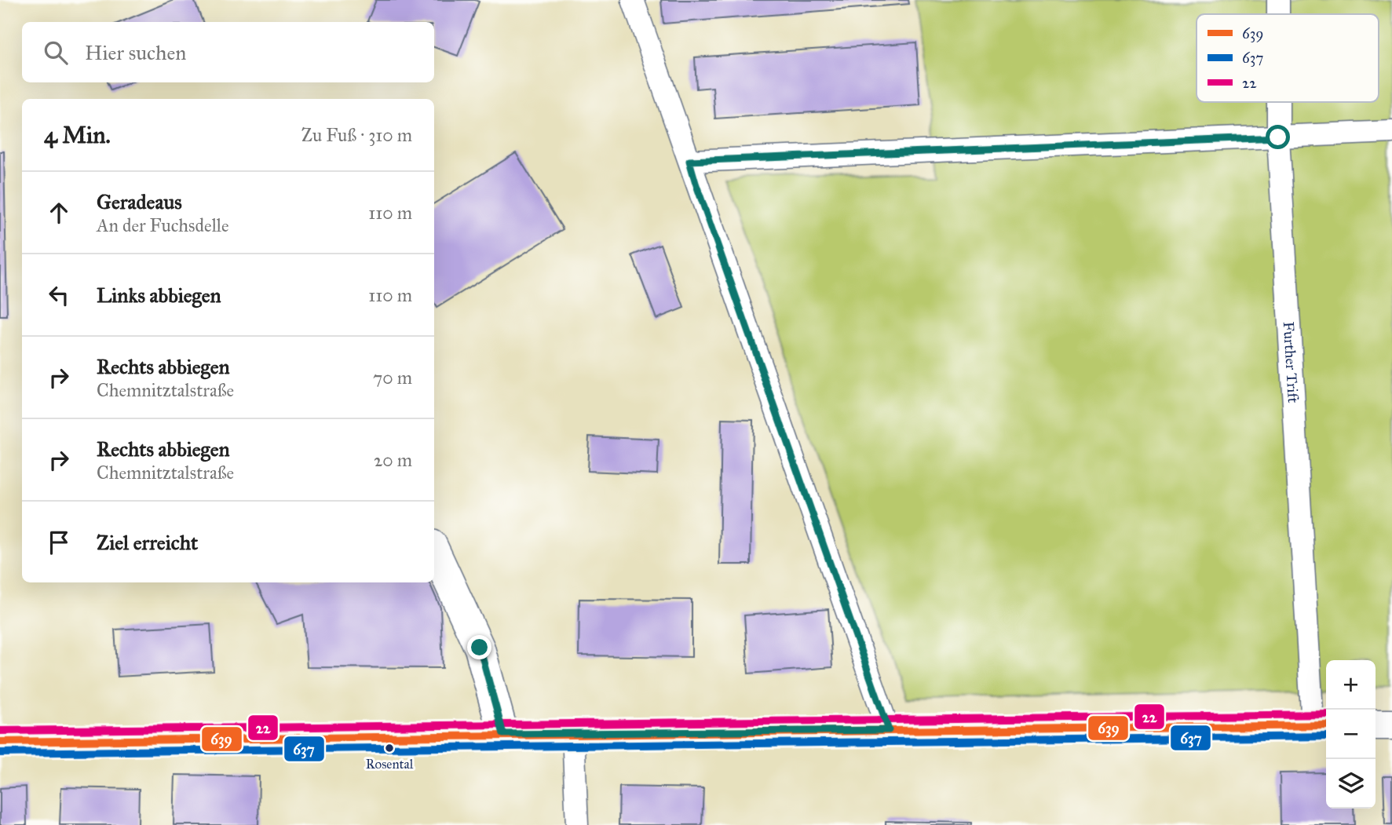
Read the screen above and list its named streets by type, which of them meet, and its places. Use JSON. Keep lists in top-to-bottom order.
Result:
{
  "streets": {
    "lane": ["Further Trift"]
  },
  "places": ["Rosental"],
  "lines": ["transit line 22", "transit line 639", "transit line 637"],
  "legend": ["639", "637", "22"],
  "page": {
    "search": "Hier suchen",
    "heading": ["4 Min.", "Zu Fuß · 310 m"],
    "list": [
      ["Geradeaus", "An der Fuchsdelle", "110 m"],
      ["Links abbiegen", "110 m"],
      ["Rechts abbiegen", "Chemnitztalstraße", "70 m"],
      ["Rechts abbiegen", "Chemnitztalstraße", "20 m"],
      "Ziel erreicht"
    ],
    "map_buttons": ["+", "−"]
  }
}
